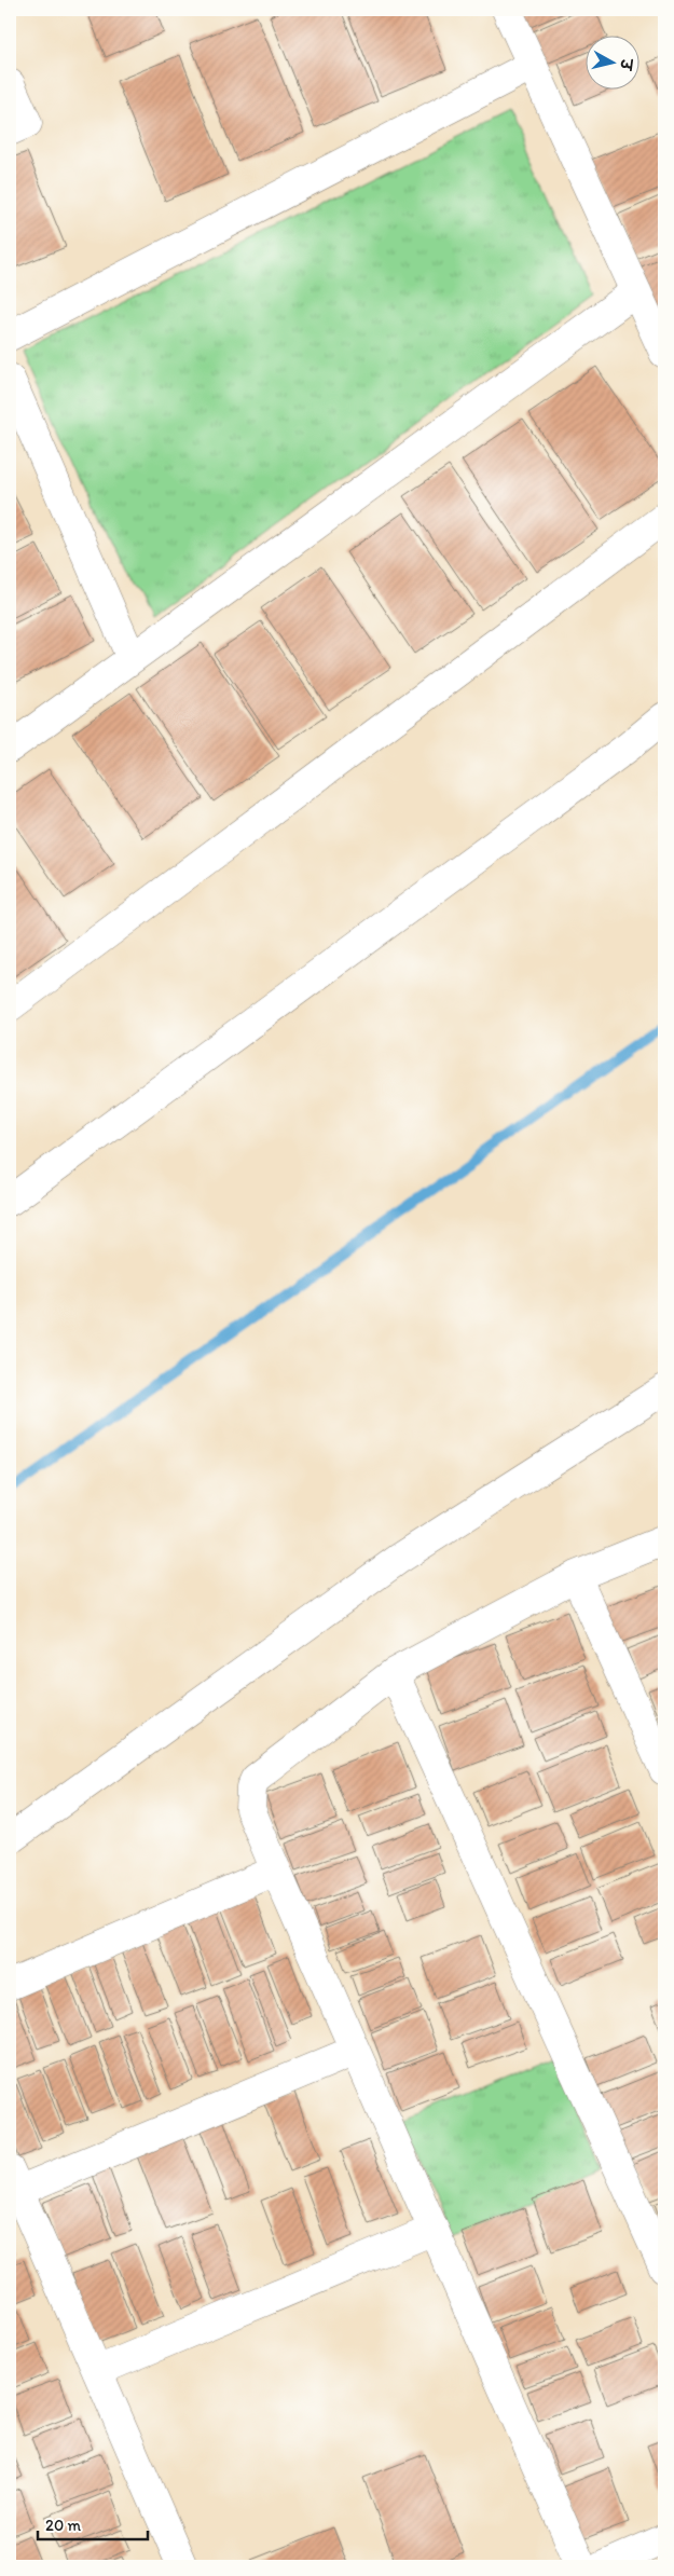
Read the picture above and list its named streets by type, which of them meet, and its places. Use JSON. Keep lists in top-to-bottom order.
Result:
{
  "scale_bar": "20 m",
  "north": "right"
}
